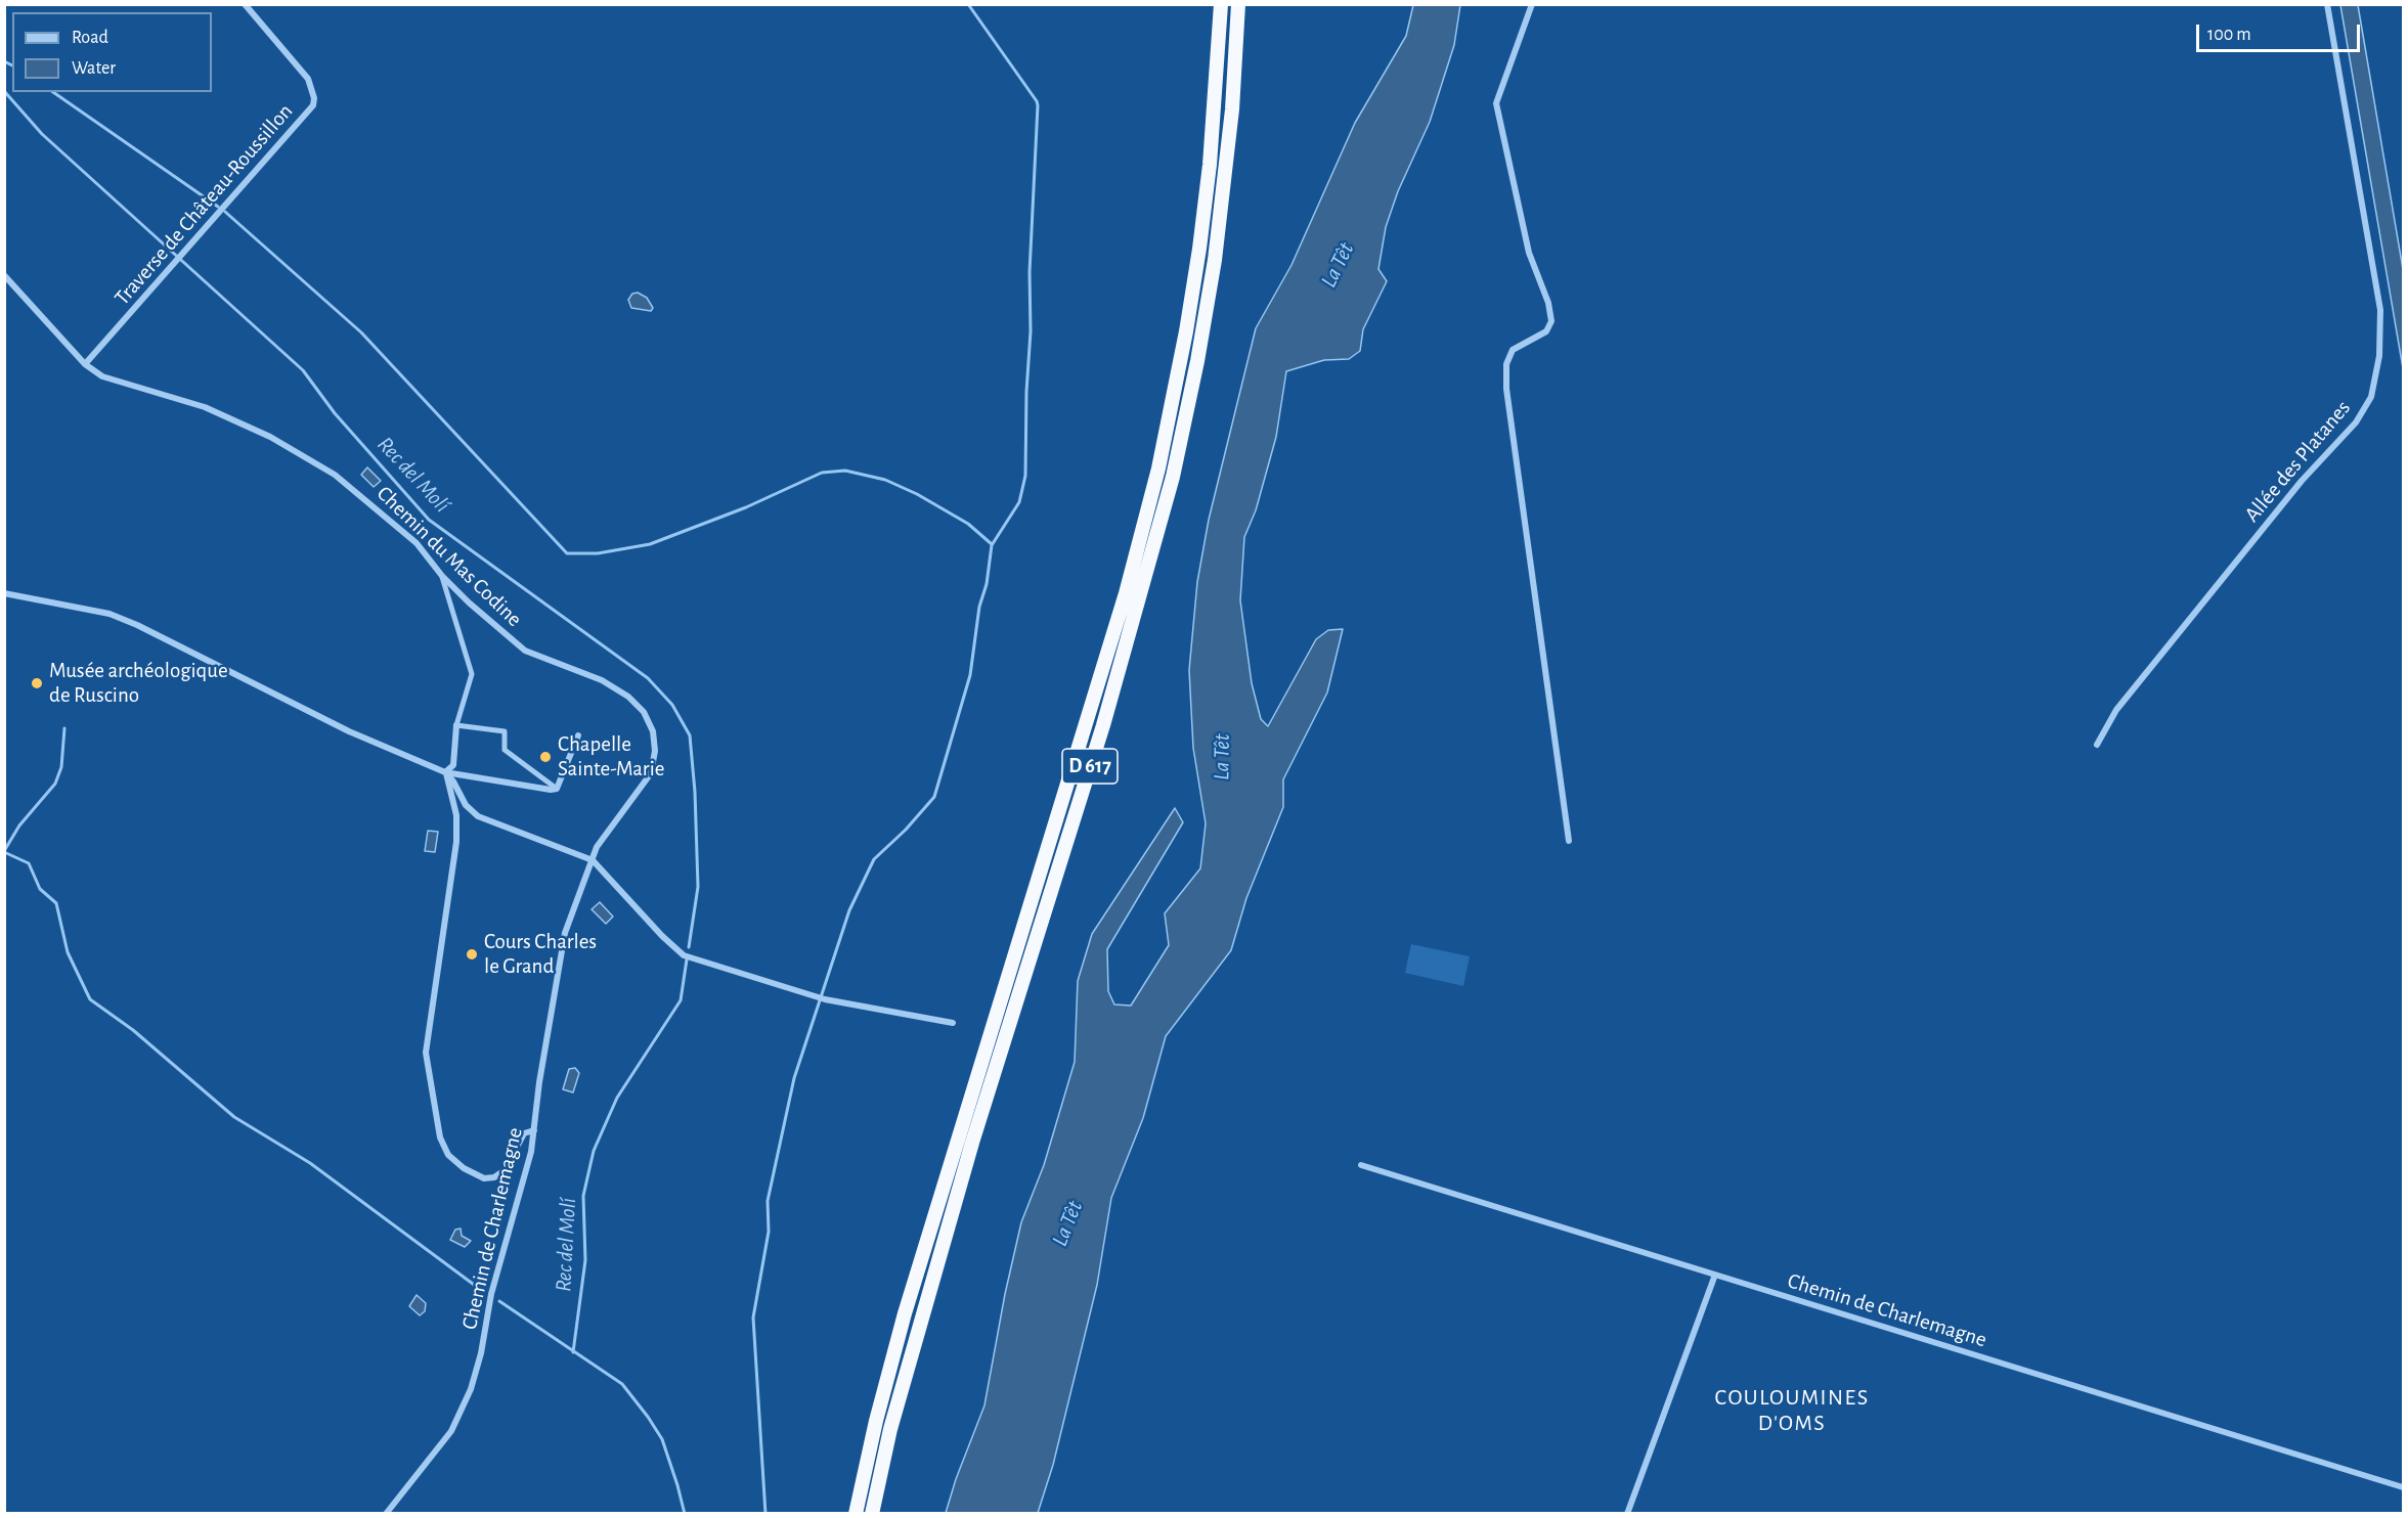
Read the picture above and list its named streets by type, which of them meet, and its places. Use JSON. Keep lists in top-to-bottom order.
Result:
{
  "streets": {
    "highway": ["D 617"],
    "street": [
      "Traverse de Château-Roussillon",
      "Allée des Platanes",
      "Chemin du Mas Codine",
      "Chemin de Charlemagne"
    ]
  },
  "crossings": [
    ["Traverse de Château-Roussillon", "Chemin du Mas Codine"],
    ["Chemin du Mas Codine", "Chemin de Charlemagne"]
  ],
  "districts": ["COULOUMINES D'OMS"],
  "water": ["La Têt", "Rec del Molí"],
  "places": ["Musée archéologique de Ruscino", "Chapelle Sainte-Marie", "Cours Charles le Grand"],
  "legend": ["Road", "Water"],
  "scale_bar": "100 m"
}
